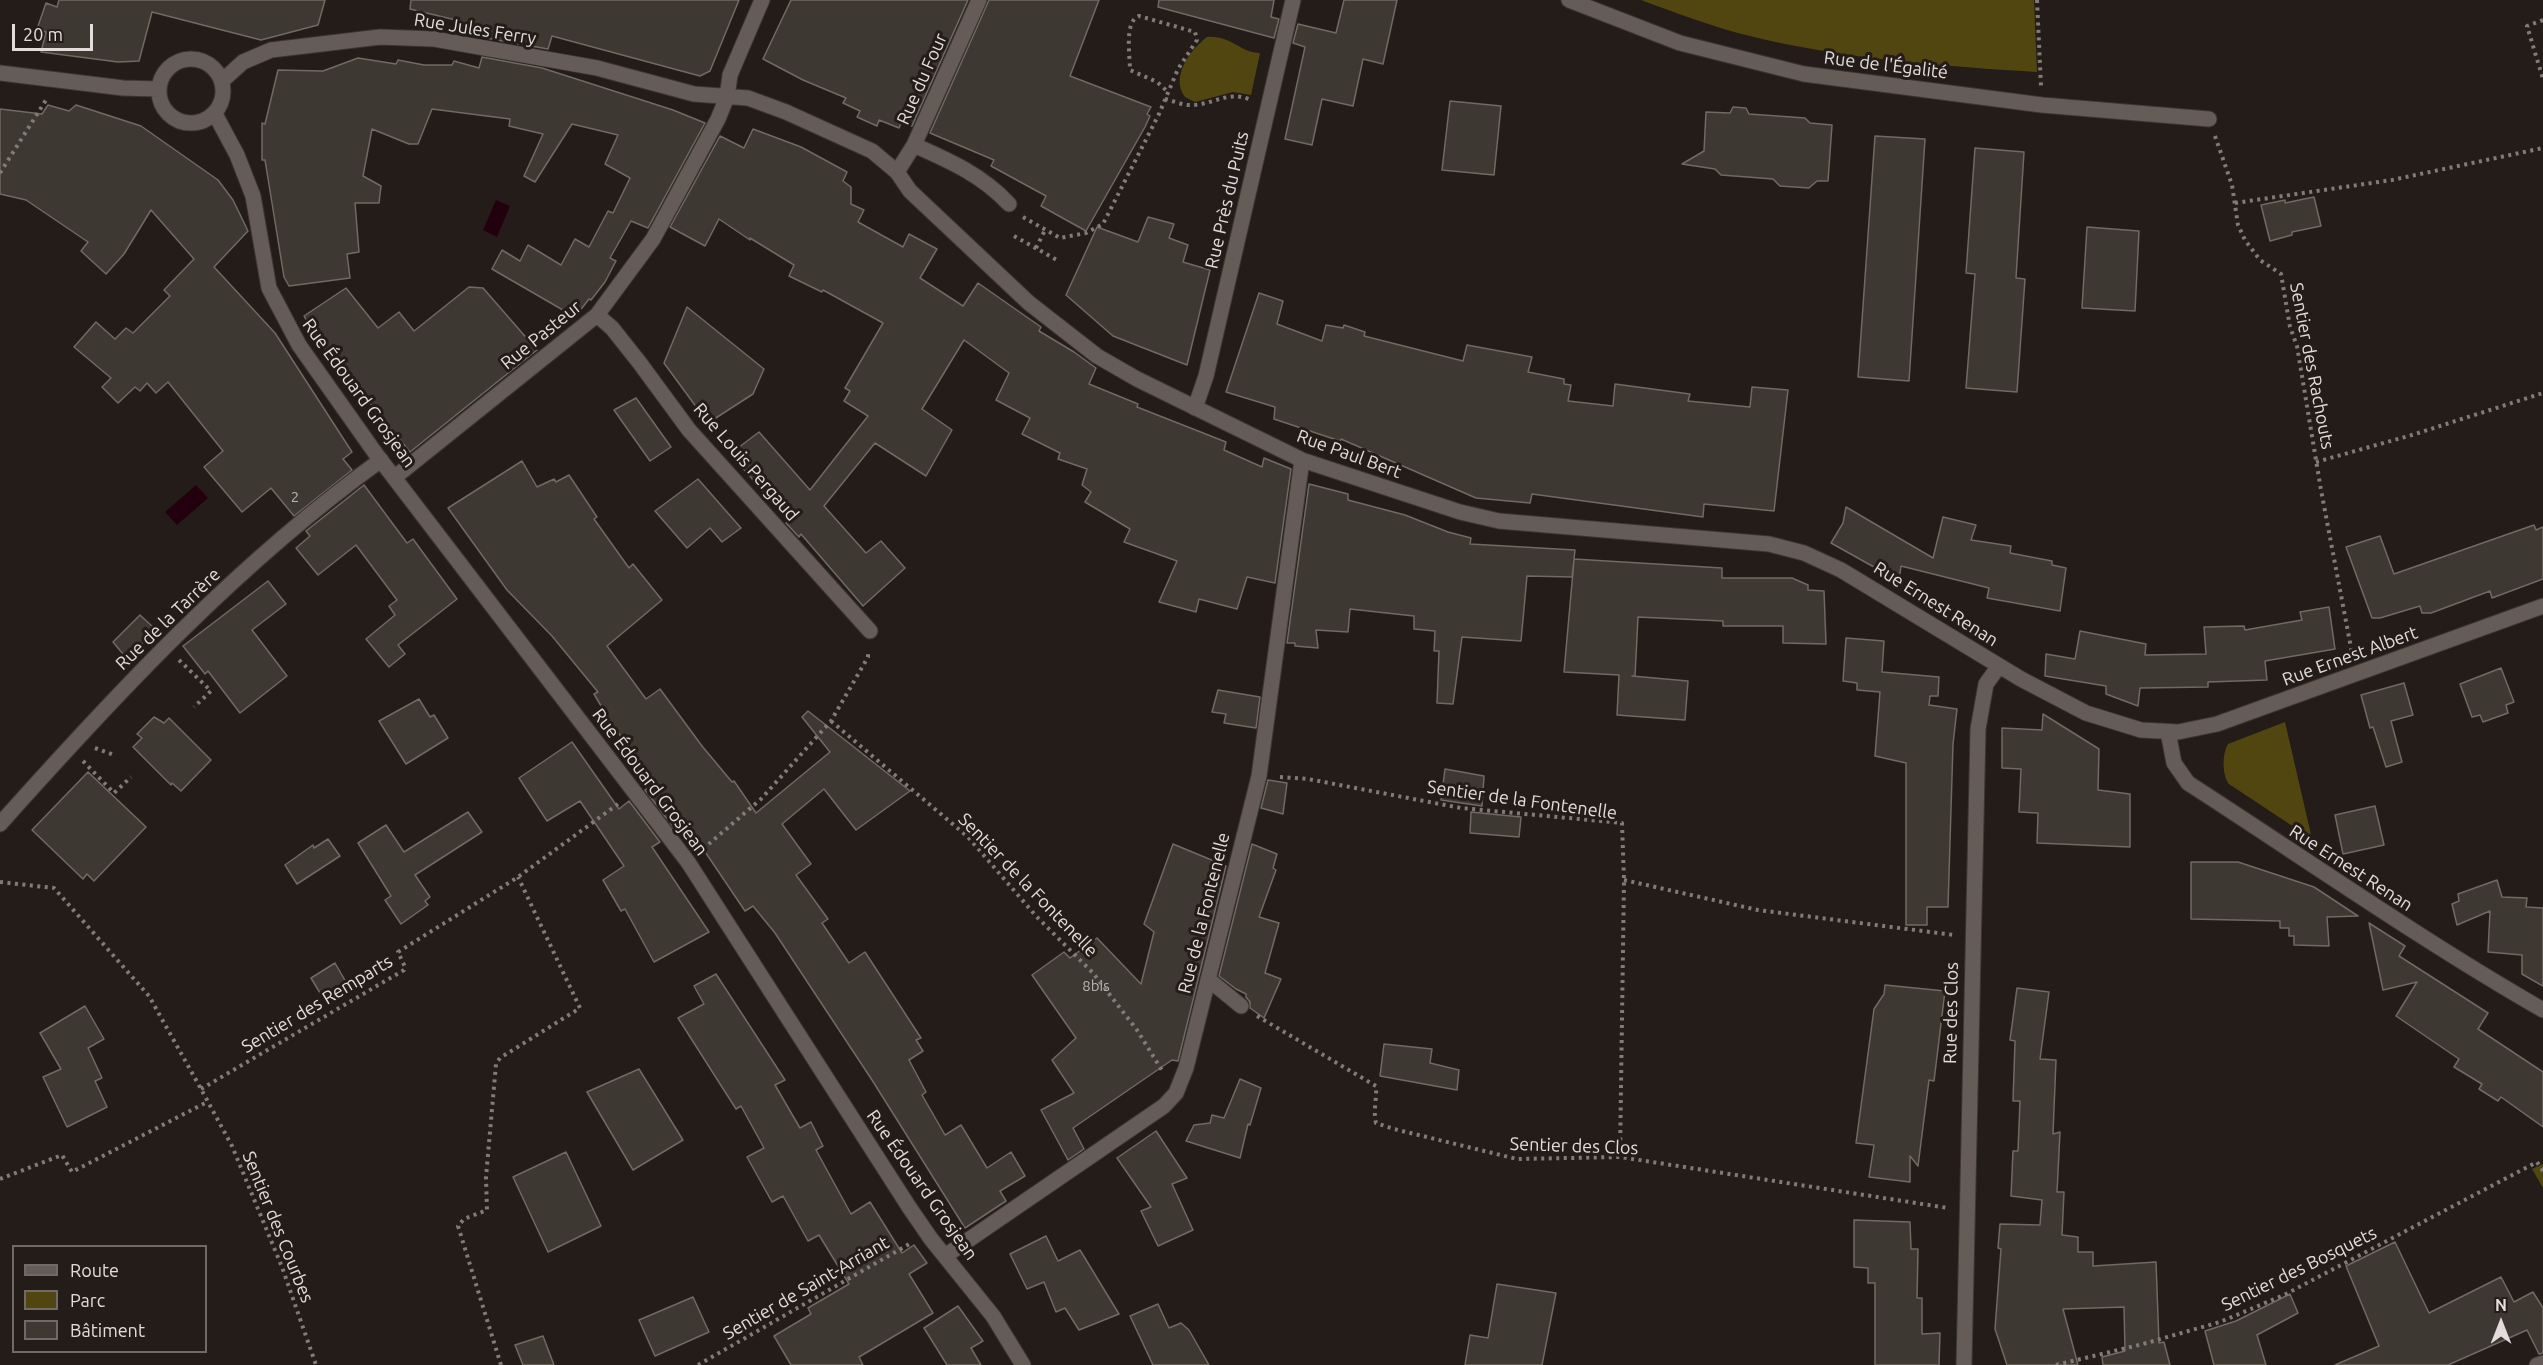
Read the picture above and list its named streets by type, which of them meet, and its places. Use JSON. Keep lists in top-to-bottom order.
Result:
{
  "streets": {
    "street": [
      "Rue Jules Ferry",
      "Rue de l'Égalité",
      "Rue du Four",
      "Rue Près du Puits",
      "Rue Pasteur",
      "Rue Édouard Grosjean",
      "Rue Paul Bert",
      "Rue Louis Pergaud",
      "Rue Ernest Renan",
      "Rue de la Tarrère",
      "Rue Ernest Albert",
      "Rue de la Fontenelle",
      "Rue des Clos"
    ],
    "path": [
      "Sentier des Rachouts",
      "Sentier de la Fontenelle",
      "Sentier des Remparts",
      "Sentier des Clos",
      "Sentier des Courbes",
      "Sentier des Bosquets",
      "Sentier de Saint-Arriant"
    ]
  },
  "crossings": [
    ["Rue Jules Ferry", "Rue du Four"],
    ["Rue Jules Ferry", "Rue Pasteur"],
    ["Rue Jules Ferry", "Rue Édouard Grosjean"],
    ["Rue Jules Ferry", "Rue Paul Bert"],
    ["Rue de l'Égalité", "Sentier des Rachouts"],
    ["Rue du Four", "Rue Paul Bert"],
    ["Rue Près du Puits", "Rue Paul Bert"],
    ["Rue Pasteur", "Rue Édouard Grosjean"],
    ["Rue Pasteur", "Rue Louis Pergaud"],
    ["Rue Édouard Grosjean", "Rue de la Tarrère"],
    ["Rue Édouard Grosjean", "Rue de la Fontenelle"],
    ["Rue Édouard Grosjean", "Sentier des Remparts"],
    ["Rue Édouard Grosjean", "Sentier de Saint-Arriant"],
    ["Rue Paul Bert", "Rue Ernest Renan"],
    ["Rue Paul Bert", "Rue de la Fontenelle"],
    ["Rue Ernest Renan", "Rue Ernest Albert"],
    ["Rue Ernest Renan", "Rue des Clos"],
    ["Sentier de la Fontenelle", "Rue de la Fontenelle"],
    ["Rue des Clos", "Sentier des Clos"]
  ],
  "house_numbers": ["2", "8bis"],
  "legend": ["Route", "Parc", "Bâtiment"],
  "scale_bar": "20 m",
  "north": "top"
}
